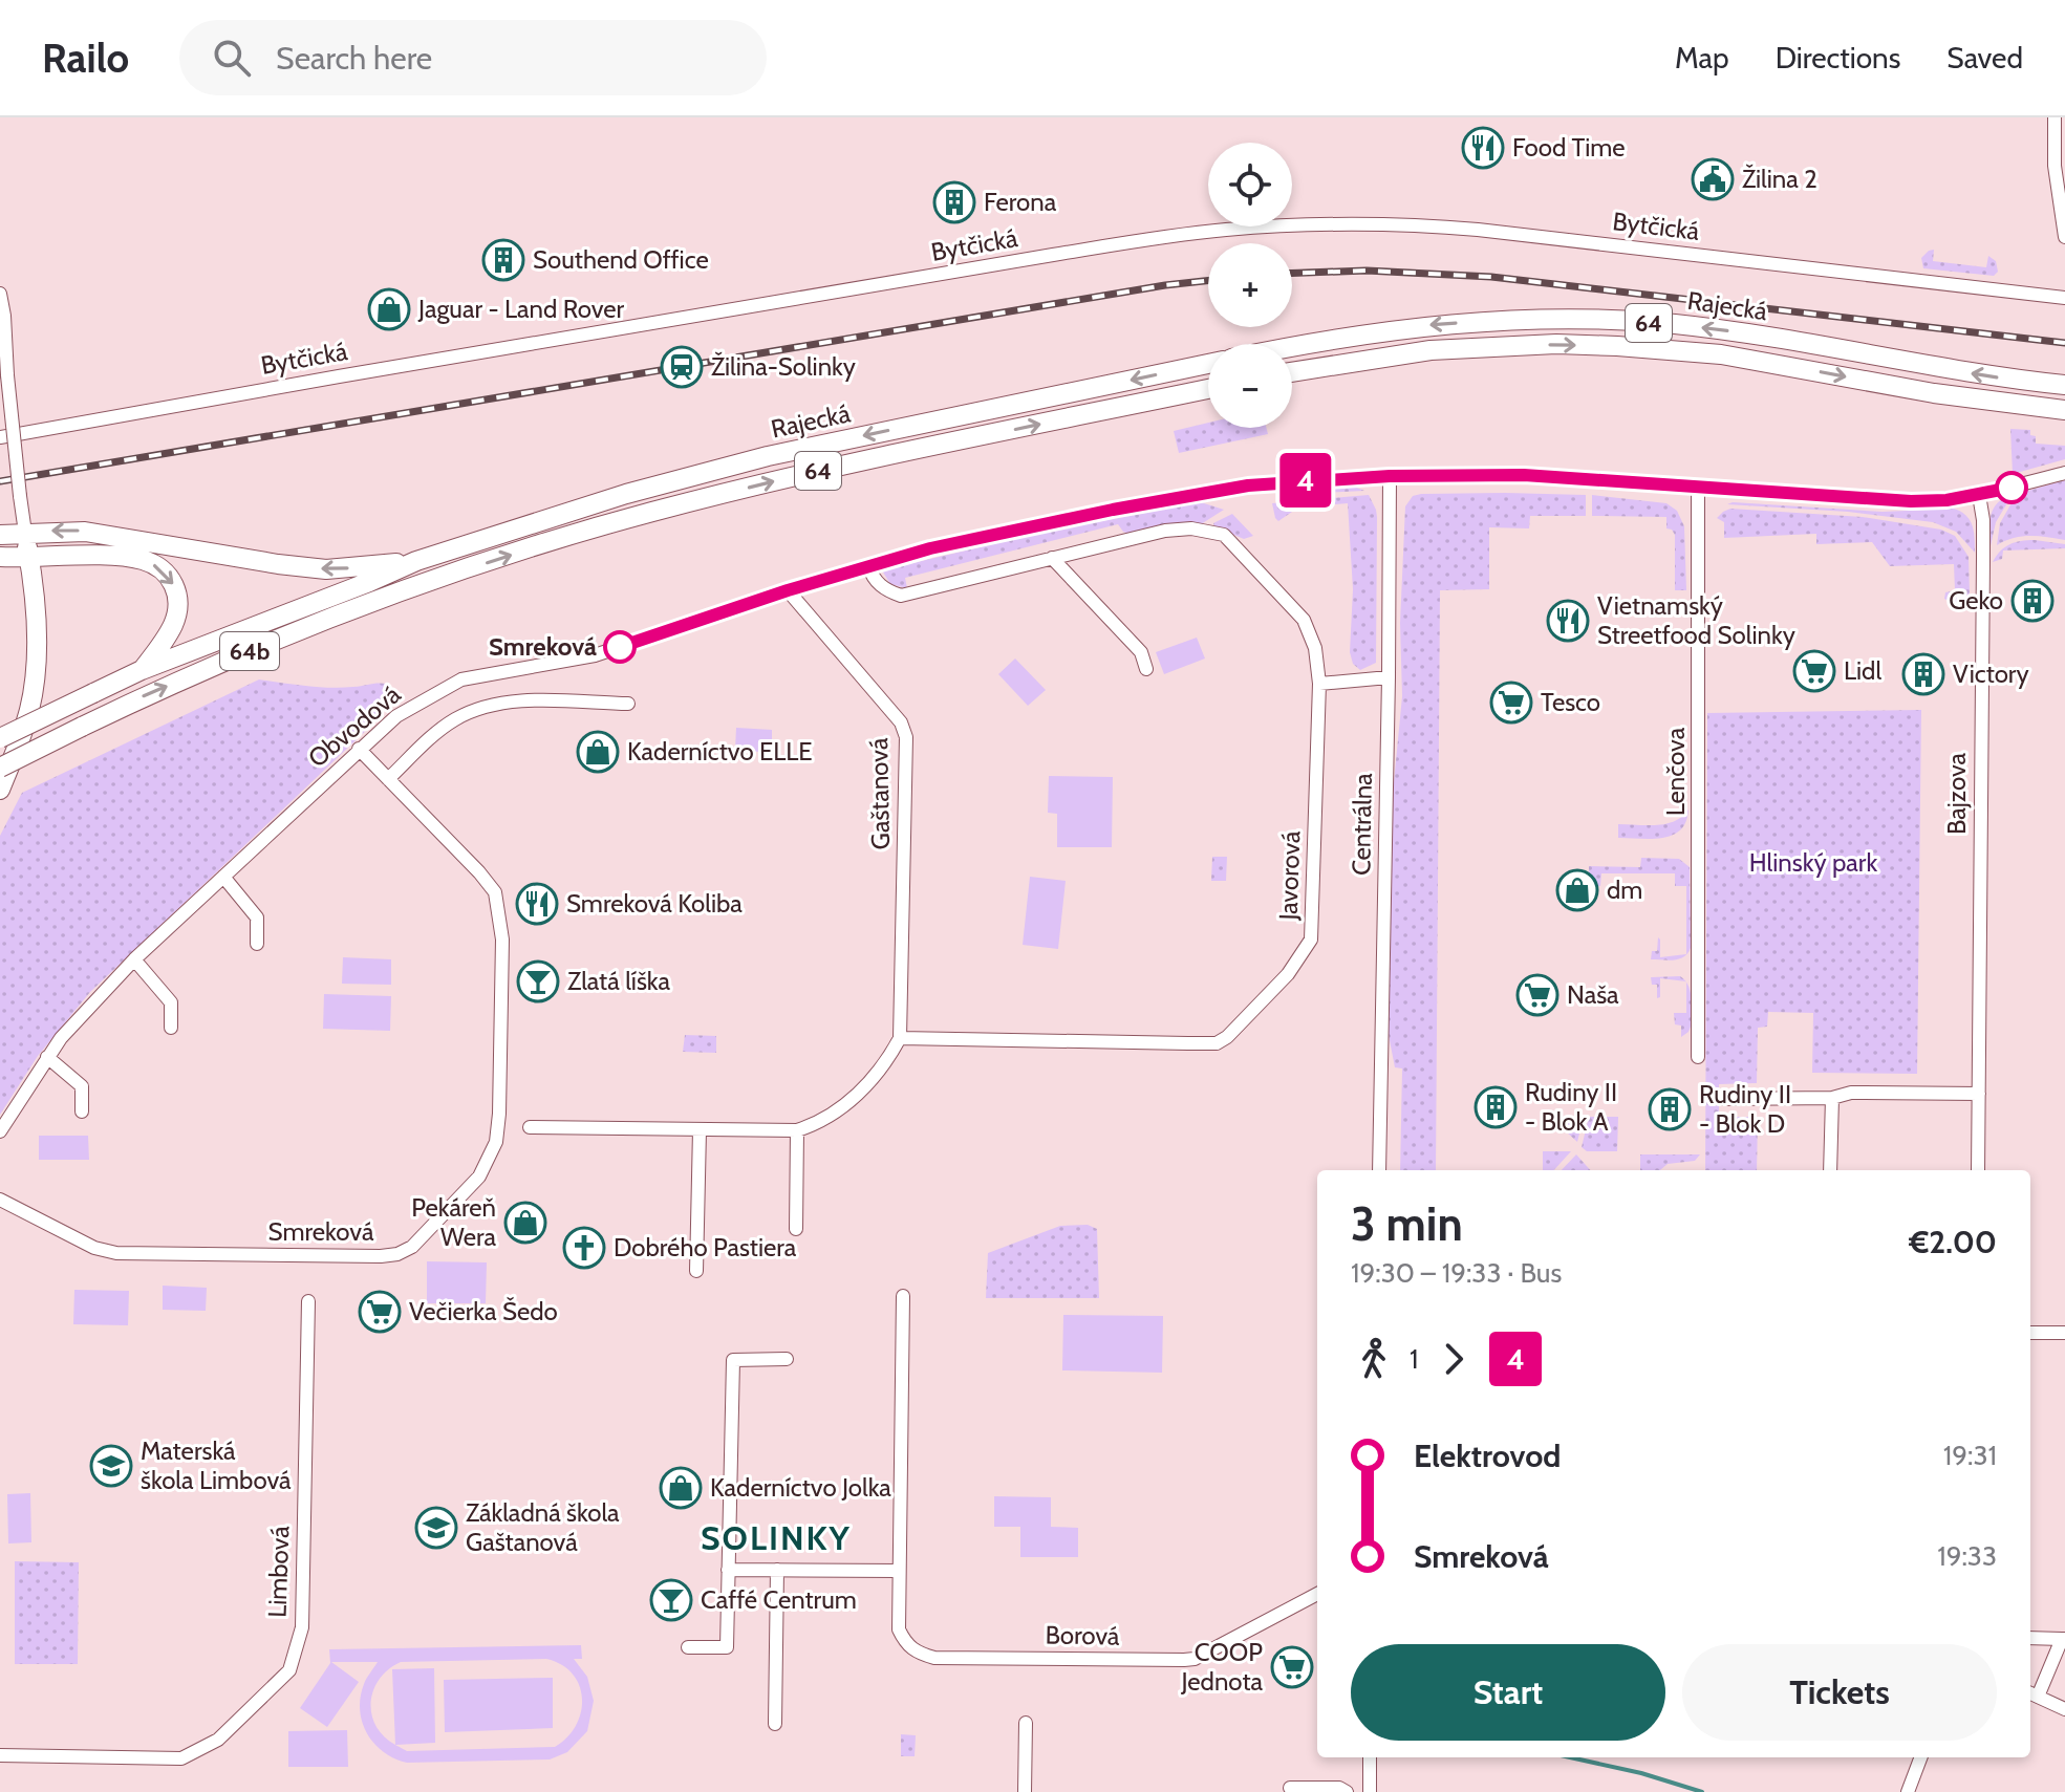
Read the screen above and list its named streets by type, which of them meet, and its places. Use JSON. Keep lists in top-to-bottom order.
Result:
{
  "streets": {
    "main road": ["Rajecká", "64", "64b"],
    "street": [
      "Bytčická",
      "Obvodová",
      "Lenčova",
      "Gaštanová",
      "Bajzova",
      "Centrálna",
      "Javorová",
      "Smreková",
      "Limbová",
      "Borová"
    ]
  },
  "crossings": [
    ["Rajecká", "64b"],
    ["Obvodová", "Lenčova"],
    ["Obvodová", "Gaštanová"],
    ["Obvodová", "Bajzova"],
    ["Obvodová", "Centrálna"],
    ["Obvodová", "Javorová"],
    ["Obvodová", "Smreková"],
    ["Gaštanová", "Javorová"]
  ],
  "districts": ["SOLINKY"],
  "parks": ["Hlinský park"],
  "places": {
    "restaurant": ["Food Time", "Vietnamský Streetfood Solinky", "Smreková Koliba"],
    "public building": ["Žilina 2"],
    "building": [
      "Ferona",
      "Southend Office",
      "Geko",
      "Victory",
      "Rudiny II - Blok A",
      "Rudiny II - Blok D"
    ],
    "shop": [
      "Jaguar - Land Rover",
      "Kaderníctvo ELLE",
      "dm",
      "Pekáreň Wera",
      "Kaderníctvo Jolka"
    ],
    "station": ["Žilina-Solinky"],
    "other": ["Smreková"],
    "supermarket": [
      "Lidl",
      "Tesco",
      "Naša",
      "Večierka Šedo",
      "COOP Jednota"
    ],
    "bar": ["Zlatá líška", "Caffé Centrum"],
    "church": ["Dobrého Pastiera"],
    "school or university": ["Materská škola Limbová", "Základná škola Gaštanová"]
  },
  "lines": ["bus line 4"],
  "page": {
    "header": "Railo",
    "search": "Search here",
    "nav": ["Map", "Directions", "Saved"],
    "on_map": "4",
    "map_buttons": ["+", "−"],
    "heading": ["3 min", "19:30 – 19:33 · Bus", "€2.00"],
    "legs": ["1", "4"],
    "list": [
      {
        "name": "Elektrovod",
        "value": "19:31"
      },
      {
        "name": "Smreková",
        "value": "19:33"
      }
    ],
    "buttons": ["Start", "Tickets"]
  }
}
